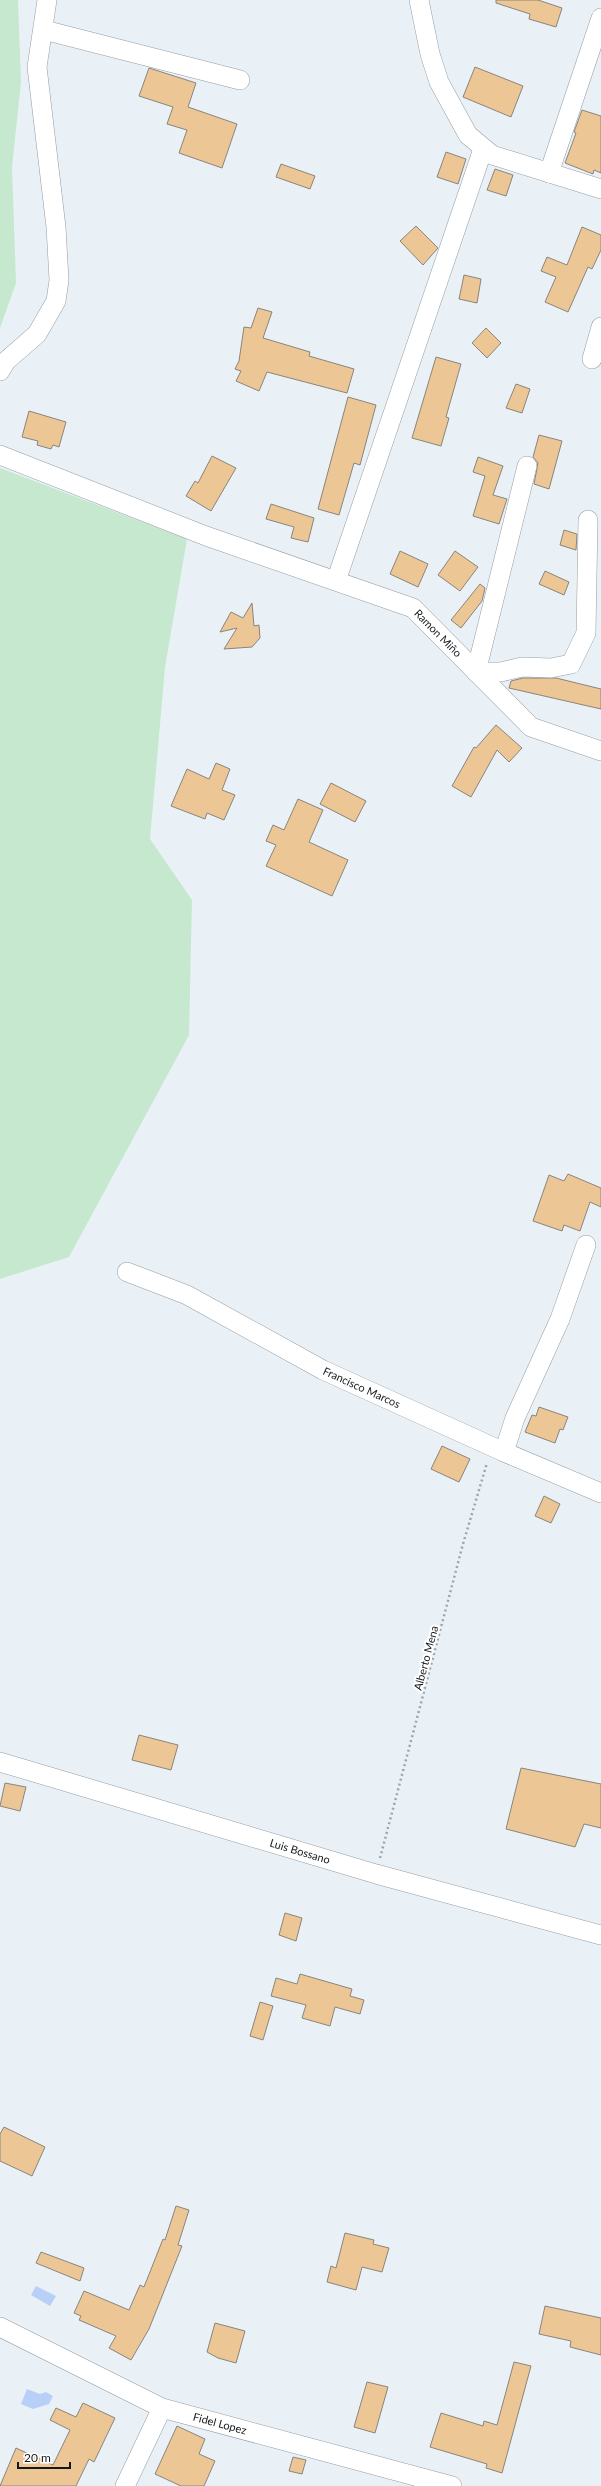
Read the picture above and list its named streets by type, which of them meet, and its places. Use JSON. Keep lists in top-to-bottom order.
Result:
{
  "streets": {
    "street": [
      "Ramon Miño",
      "Francisco Marcos",
      "Luis Bossano",
      "Fidel Lopez"
    ],
    "path": ["Alberto Mena"]
  },
  "crossings": [
    ["Francisco Marcos", "Alberto Mena"],
    ["Alberto Mena", "Luis Bossano"]
  ],
  "scale_bar": "20 m"
}
